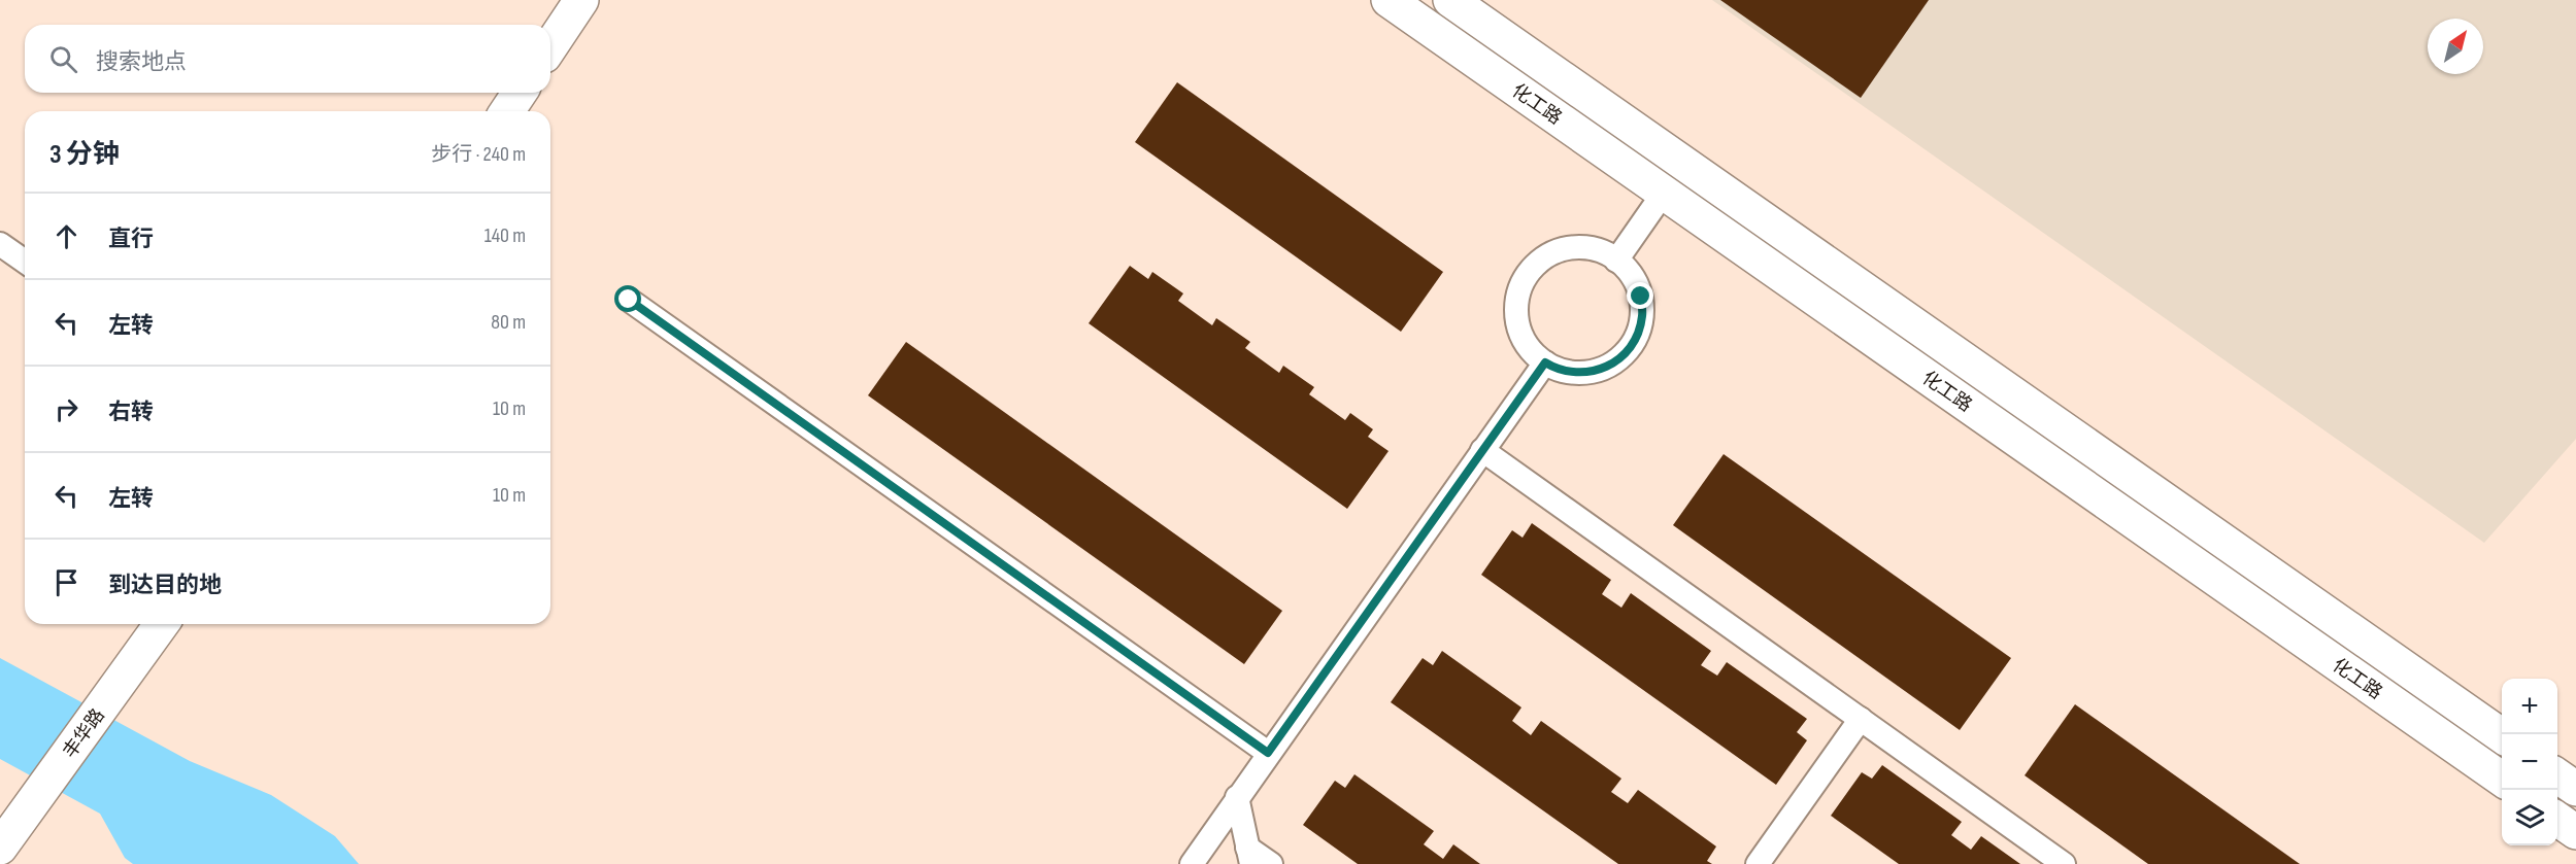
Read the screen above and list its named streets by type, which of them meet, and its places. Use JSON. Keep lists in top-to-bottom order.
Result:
{
  "streets": {
    "main road": ["化工路", "丰华路"]
  },
  "north": "top right",
  "page": {
    "search": "搜索地点",
    "heading": ["3 分钟", "步行 · 240 m"],
    "list": [
      ["直行", "140 m"],
      ["左转", "80 m"],
      ["右转", "10 m"],
      ["左转", "10 m"],
      "到达目的地"
    ],
    "map_buttons": ["+", "−"]
  }
}
